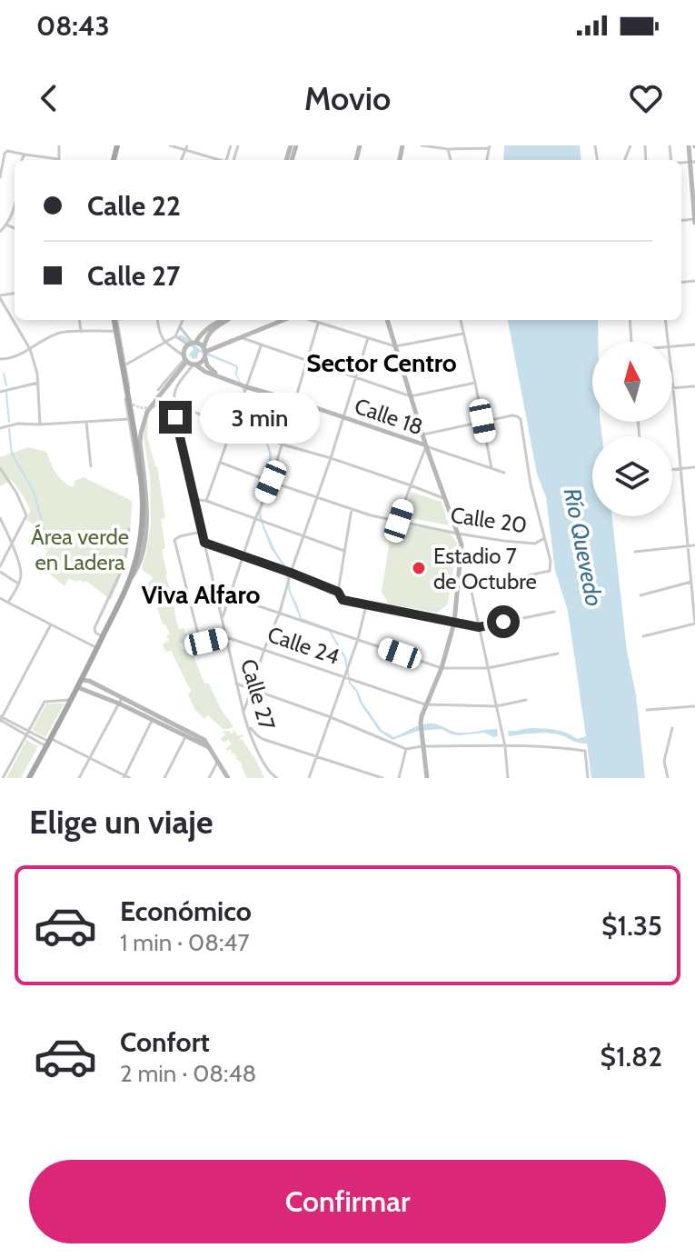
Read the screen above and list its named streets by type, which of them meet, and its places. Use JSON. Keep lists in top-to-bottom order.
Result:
{
  "streets": {
    "main road": ["Calle 18"],
    "street": ["Calle 20", "Calle 24", "Calle 27"]
  },
  "crossings": [
    ["Calle 24", "Calle 27"]
  ],
  "districts": ["Sector Centro", "Viva Alfaro"],
  "water": ["Río Quevedo"],
  "parks": ["Área verde en Ladera"],
  "places": ["Estadio 7 de Octubre"],
  "north": "top",
  "page": {
    "status": "08:43",
    "header": "Movio",
    "banner": ["Calle 22", "Calle 27"],
    "bubble": "3 min",
    "heading": "Elige un viaje",
    "list": [
      {
        "name": "Económico",
        "note": "1 min · 08:47",
        "value": "$1.35"
      },
      {
        "name": "Confort",
        "note": "2 min · 08:48",
        "value": "$1.82"
      }
    ],
    "buttons": "Confirmar"
  }
}
